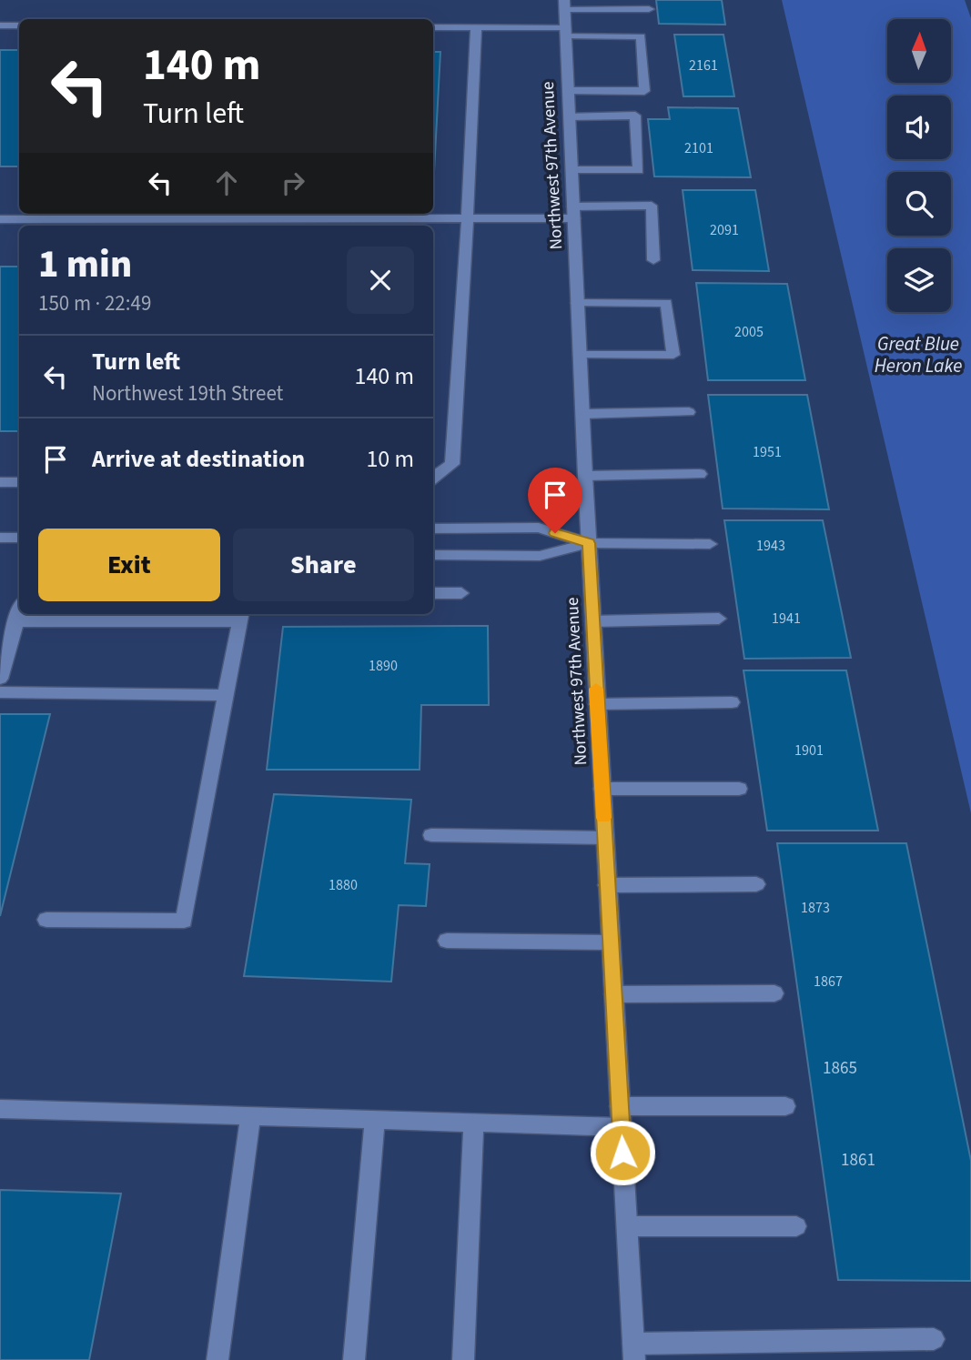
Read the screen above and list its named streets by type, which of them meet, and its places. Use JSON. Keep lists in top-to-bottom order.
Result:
{
  "streets": {
    "street": ["Northwest 97th Avenue"]
  },
  "water": ["Great Blue Heron Lake"],
  "house_numbers": [
    "2161",
    "2101",
    "2091",
    "2005",
    "1951",
    "1943",
    "1941",
    "1890",
    "1901",
    "1880",
    "1873",
    "1867",
    "1865",
    "1861"
  ],
  "north": "top",
  "page": {
    "turn": ["140 m", "Turn left"],
    "heading": ["1 min", "150 m · 22:49"],
    "list": [
      {
        "name": "Turn left",
        "note": "Northwest 19th Street",
        "value": "140 m"
      },
      {
        "name": "Arrive at destination",
        "value": "10 m"
      }
    ],
    "buttons": ["Exit", "Share"]
  }
}
